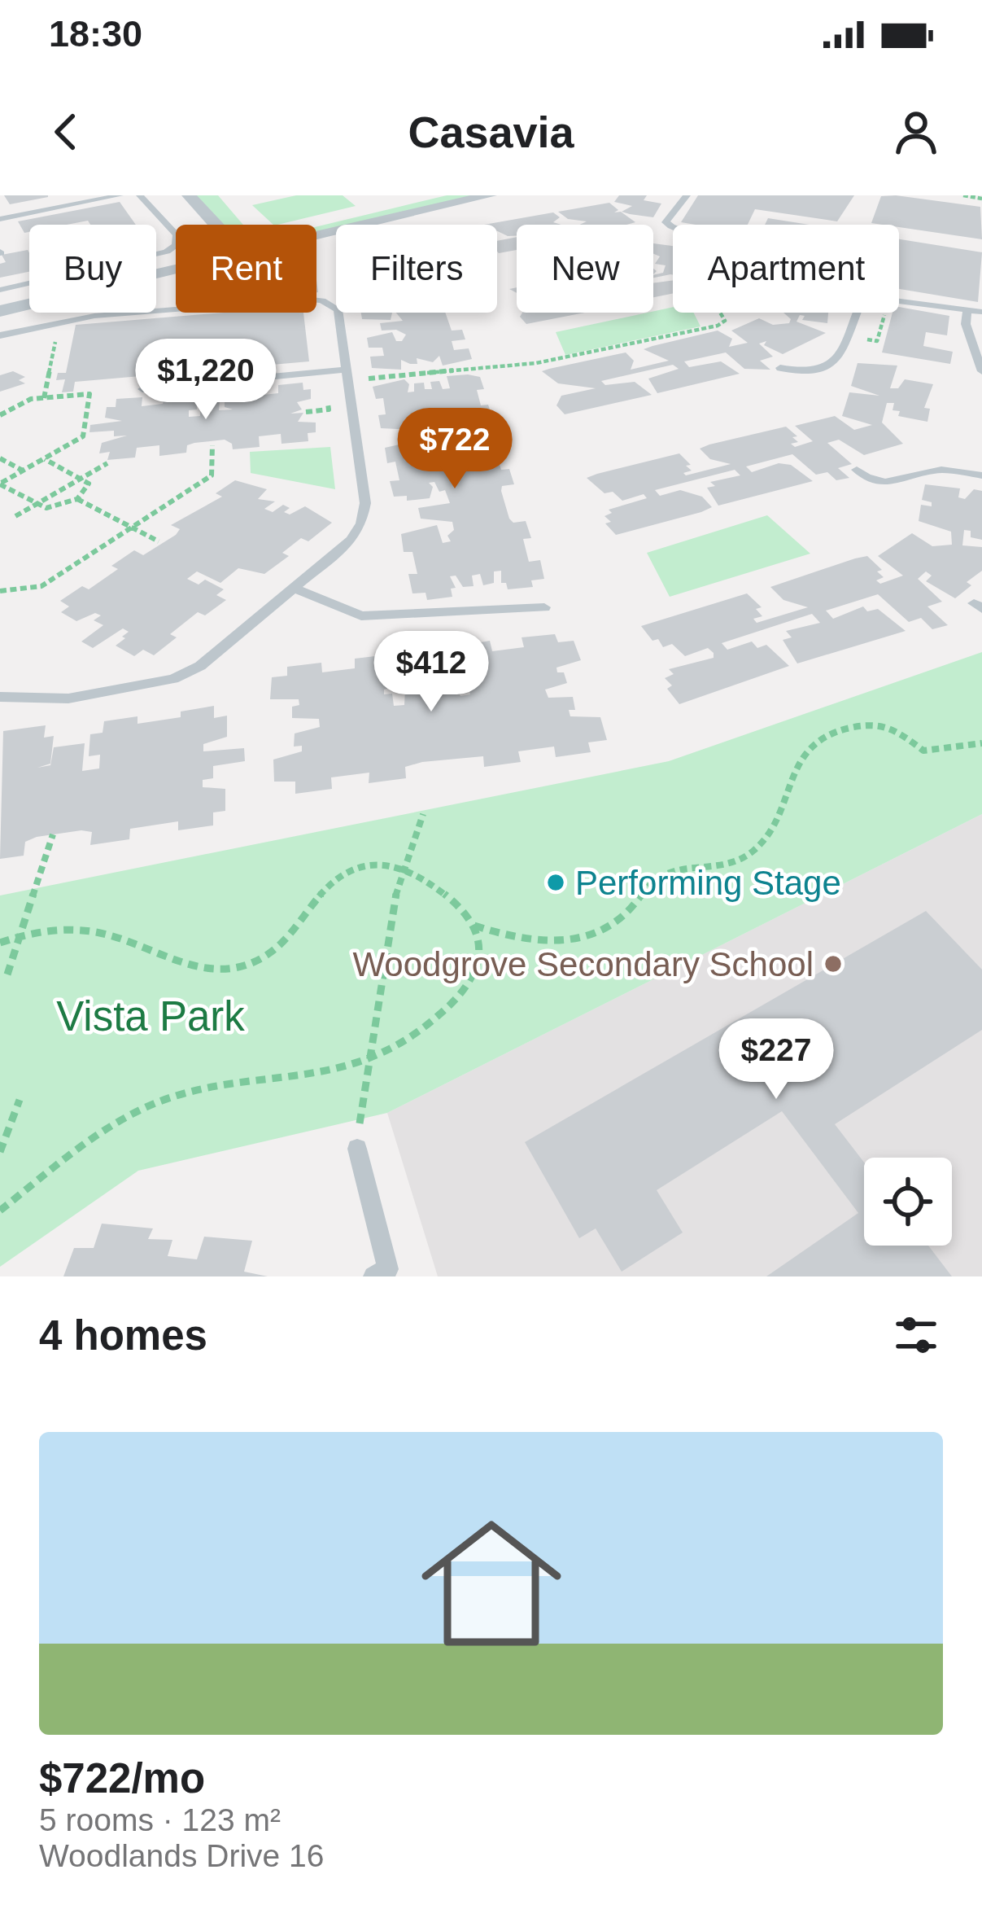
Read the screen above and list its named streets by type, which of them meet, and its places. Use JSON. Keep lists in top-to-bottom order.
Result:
{
  "parks": ["Vista Park"],
  "places": ["Performing Stage", "Woodgrove Secondary School"],
  "page": {
    "status": "18:30",
    "header": "Casavia",
    "chip": [
      "Buy",
      "Rent",
      "Filters",
      "New",
      "Apartment"
    ],
    "price": [
      "$1,220",
      "$722",
      "$412",
      "$227"
    ],
    "heading": "4 homes",
    "list": [
      {
        "name": "$722/mo",
        "note": "5 rooms · 123 m² · Woodlands Drive 16"
      }
    ]
  }
}
